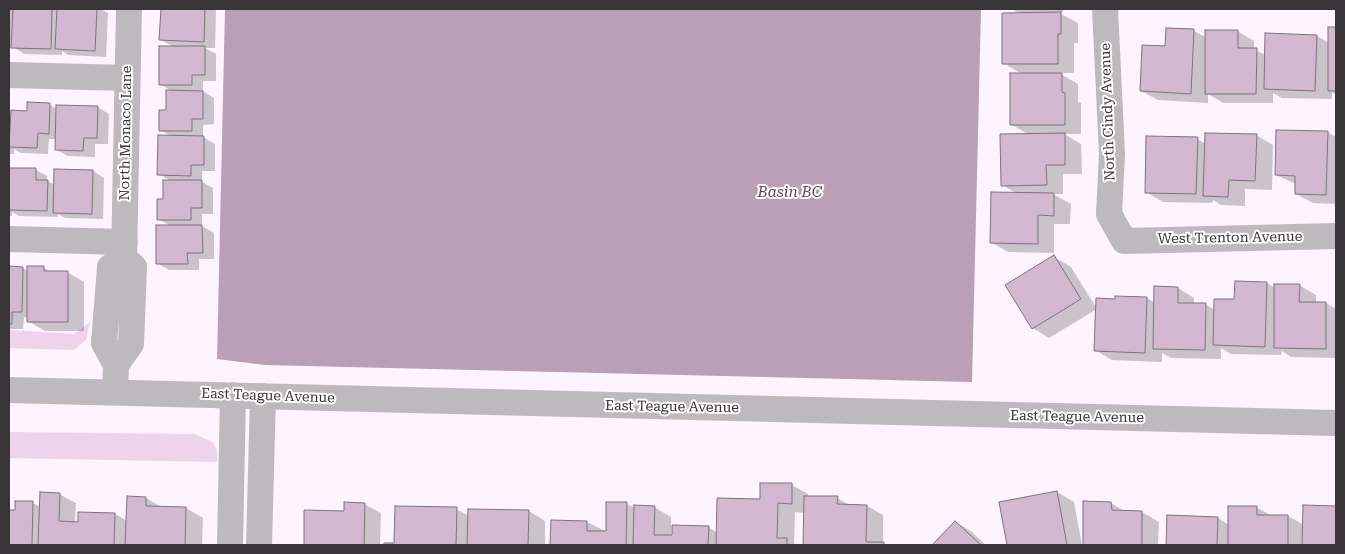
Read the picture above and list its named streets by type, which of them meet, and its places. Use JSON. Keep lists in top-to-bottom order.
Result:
{
  "streets": {
    "street": [
      "North Cindy Avenue",
      "North Monaco Lane",
      "West Trenton Avenue",
      "East Teague Avenue"
    ]
  },
  "crossings": [
    ["North Cindy Avenue", "West Trenton Avenue"]
  ],
  "water": ["Basin BC"]
}
